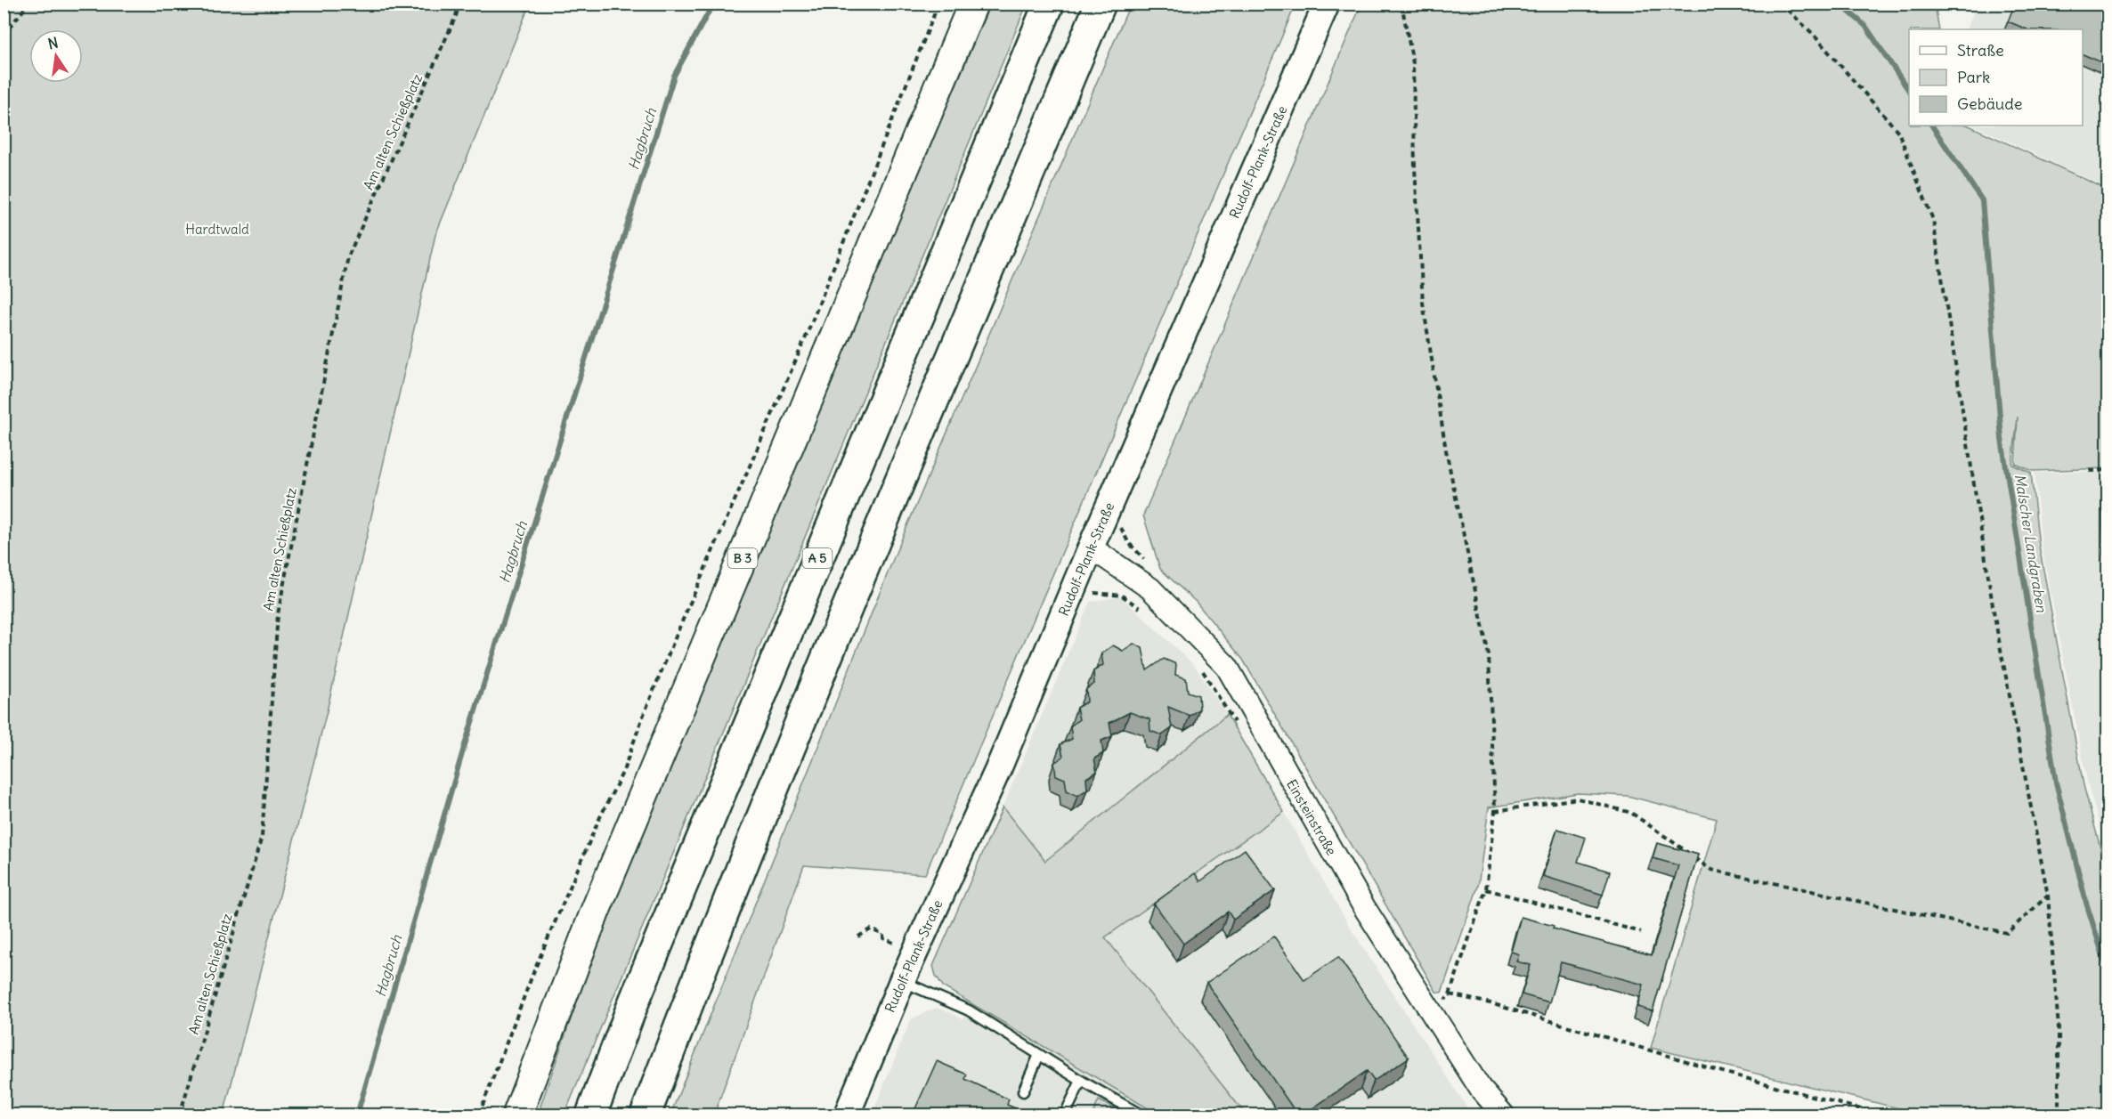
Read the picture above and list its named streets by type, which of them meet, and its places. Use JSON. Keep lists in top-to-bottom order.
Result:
{
  "streets": {
    "highway": ["A 5"],
    "main road": ["Rudolf-Plank-Straße", "B 3"],
    "street": ["Einsteinstraße"],
    "path": ["Am alten Schießplatz"]
  },
  "crossings": [
    ["Rudolf-Plank-Straße", "Einsteinstraße"]
  ],
  "water": ["Hagbruch", "Malscher Landgraben"],
  "parks": ["Hardtwald"],
  "legend": ["Straße", "Park", "Gebäude"],
  "north": "top"
}
